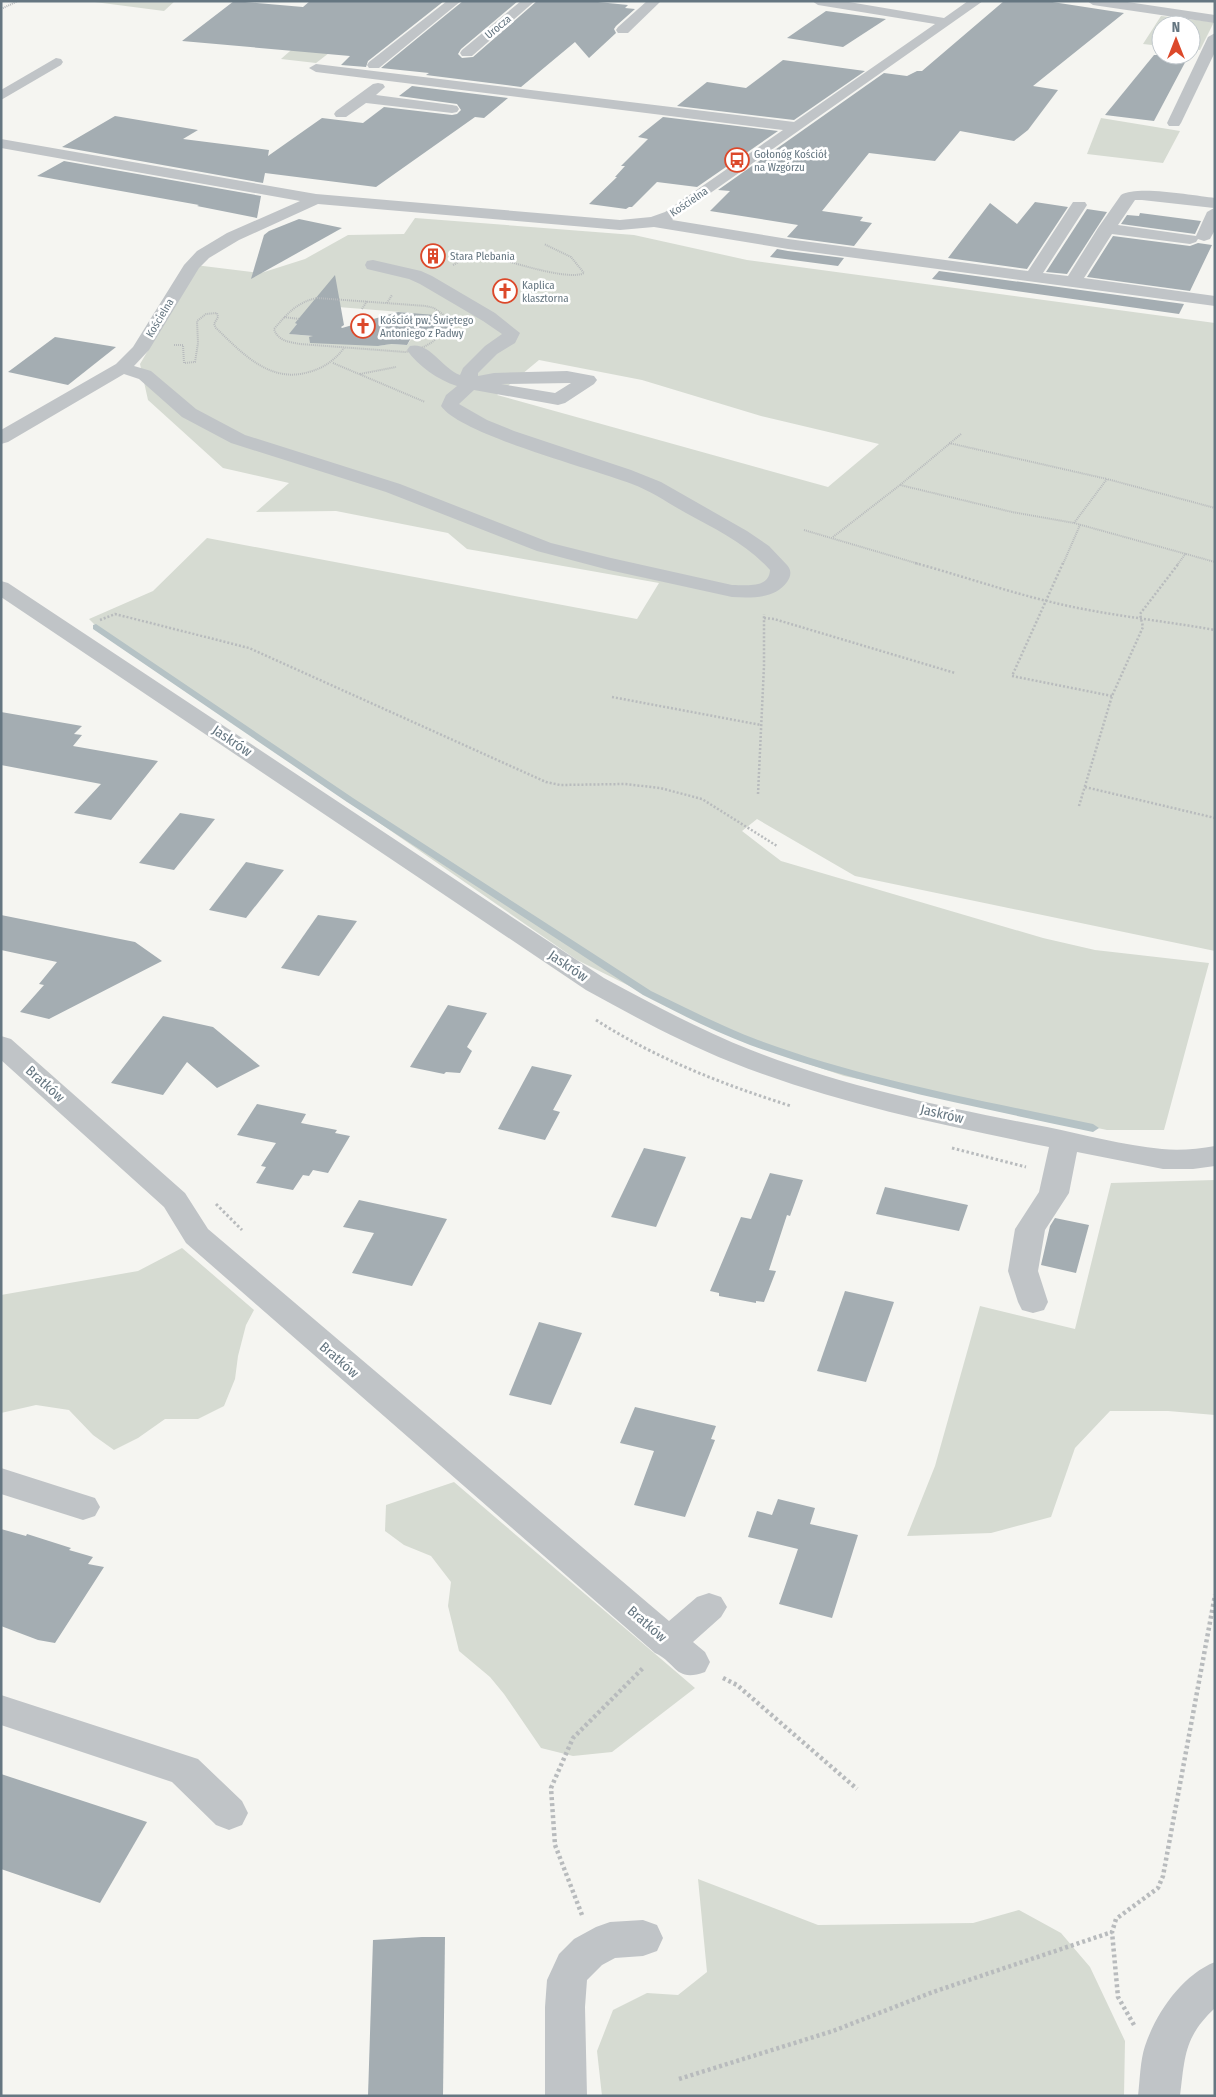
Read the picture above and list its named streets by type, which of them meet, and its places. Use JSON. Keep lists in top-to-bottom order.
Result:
{
  "streets": {
    "street": [
      "Urocza",
      "Kościelna",
      "Jaskrów",
      "Bratków"
    ]
  },
  "places": {
    "bus stop": ["Gołonóg Kościół na Wzgórzu"],
    "building": ["Stara Plebania"],
    "church": ["Kaplica klasztorna", "Kościół pw. Świętego Antoniego z Padwy"]
  },
  "north": "top"
}
